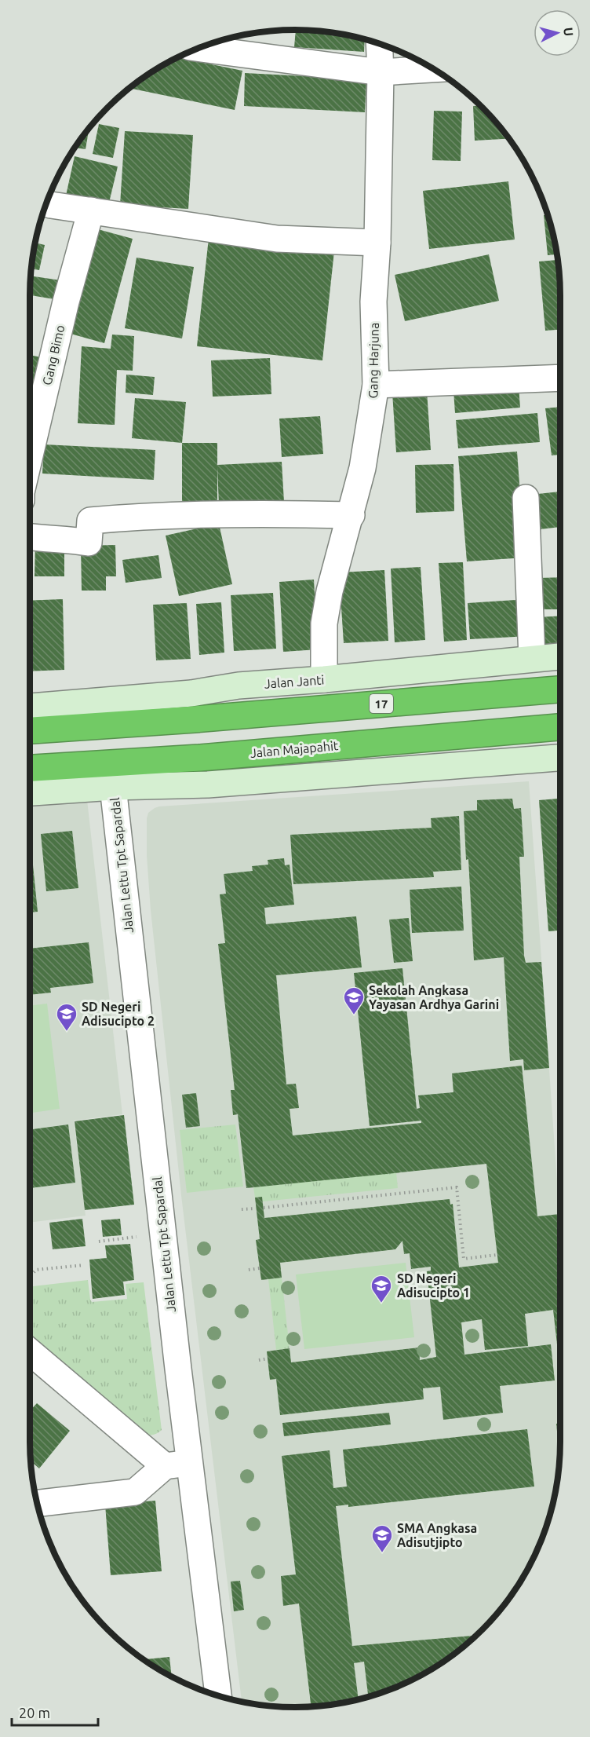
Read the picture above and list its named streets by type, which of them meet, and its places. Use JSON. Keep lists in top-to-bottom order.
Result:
{
  "streets": {
    "highway": ["17", "Jalan Majapahit"],
    "street": [
      "Gang Bimo",
      "Gang Harjuna",
      "Jalan Janti",
      "Jalan Lettu Tpt Sapardal"
    ]
  },
  "crossings": [
    ["Gang Harjuna", "Jalan Janti"]
  ],
  "places": {
    "school or university": [
      "Sekolah Angkasa Yayasan Ardhya Garini",
      "SD Negeri Adisucipto 2",
      "SD Negeri Adisucipto 1",
      "SMA Angkasa Adisutjipto"
    ]
  },
  "scale_bar": "20 m",
  "north": "right"
}
